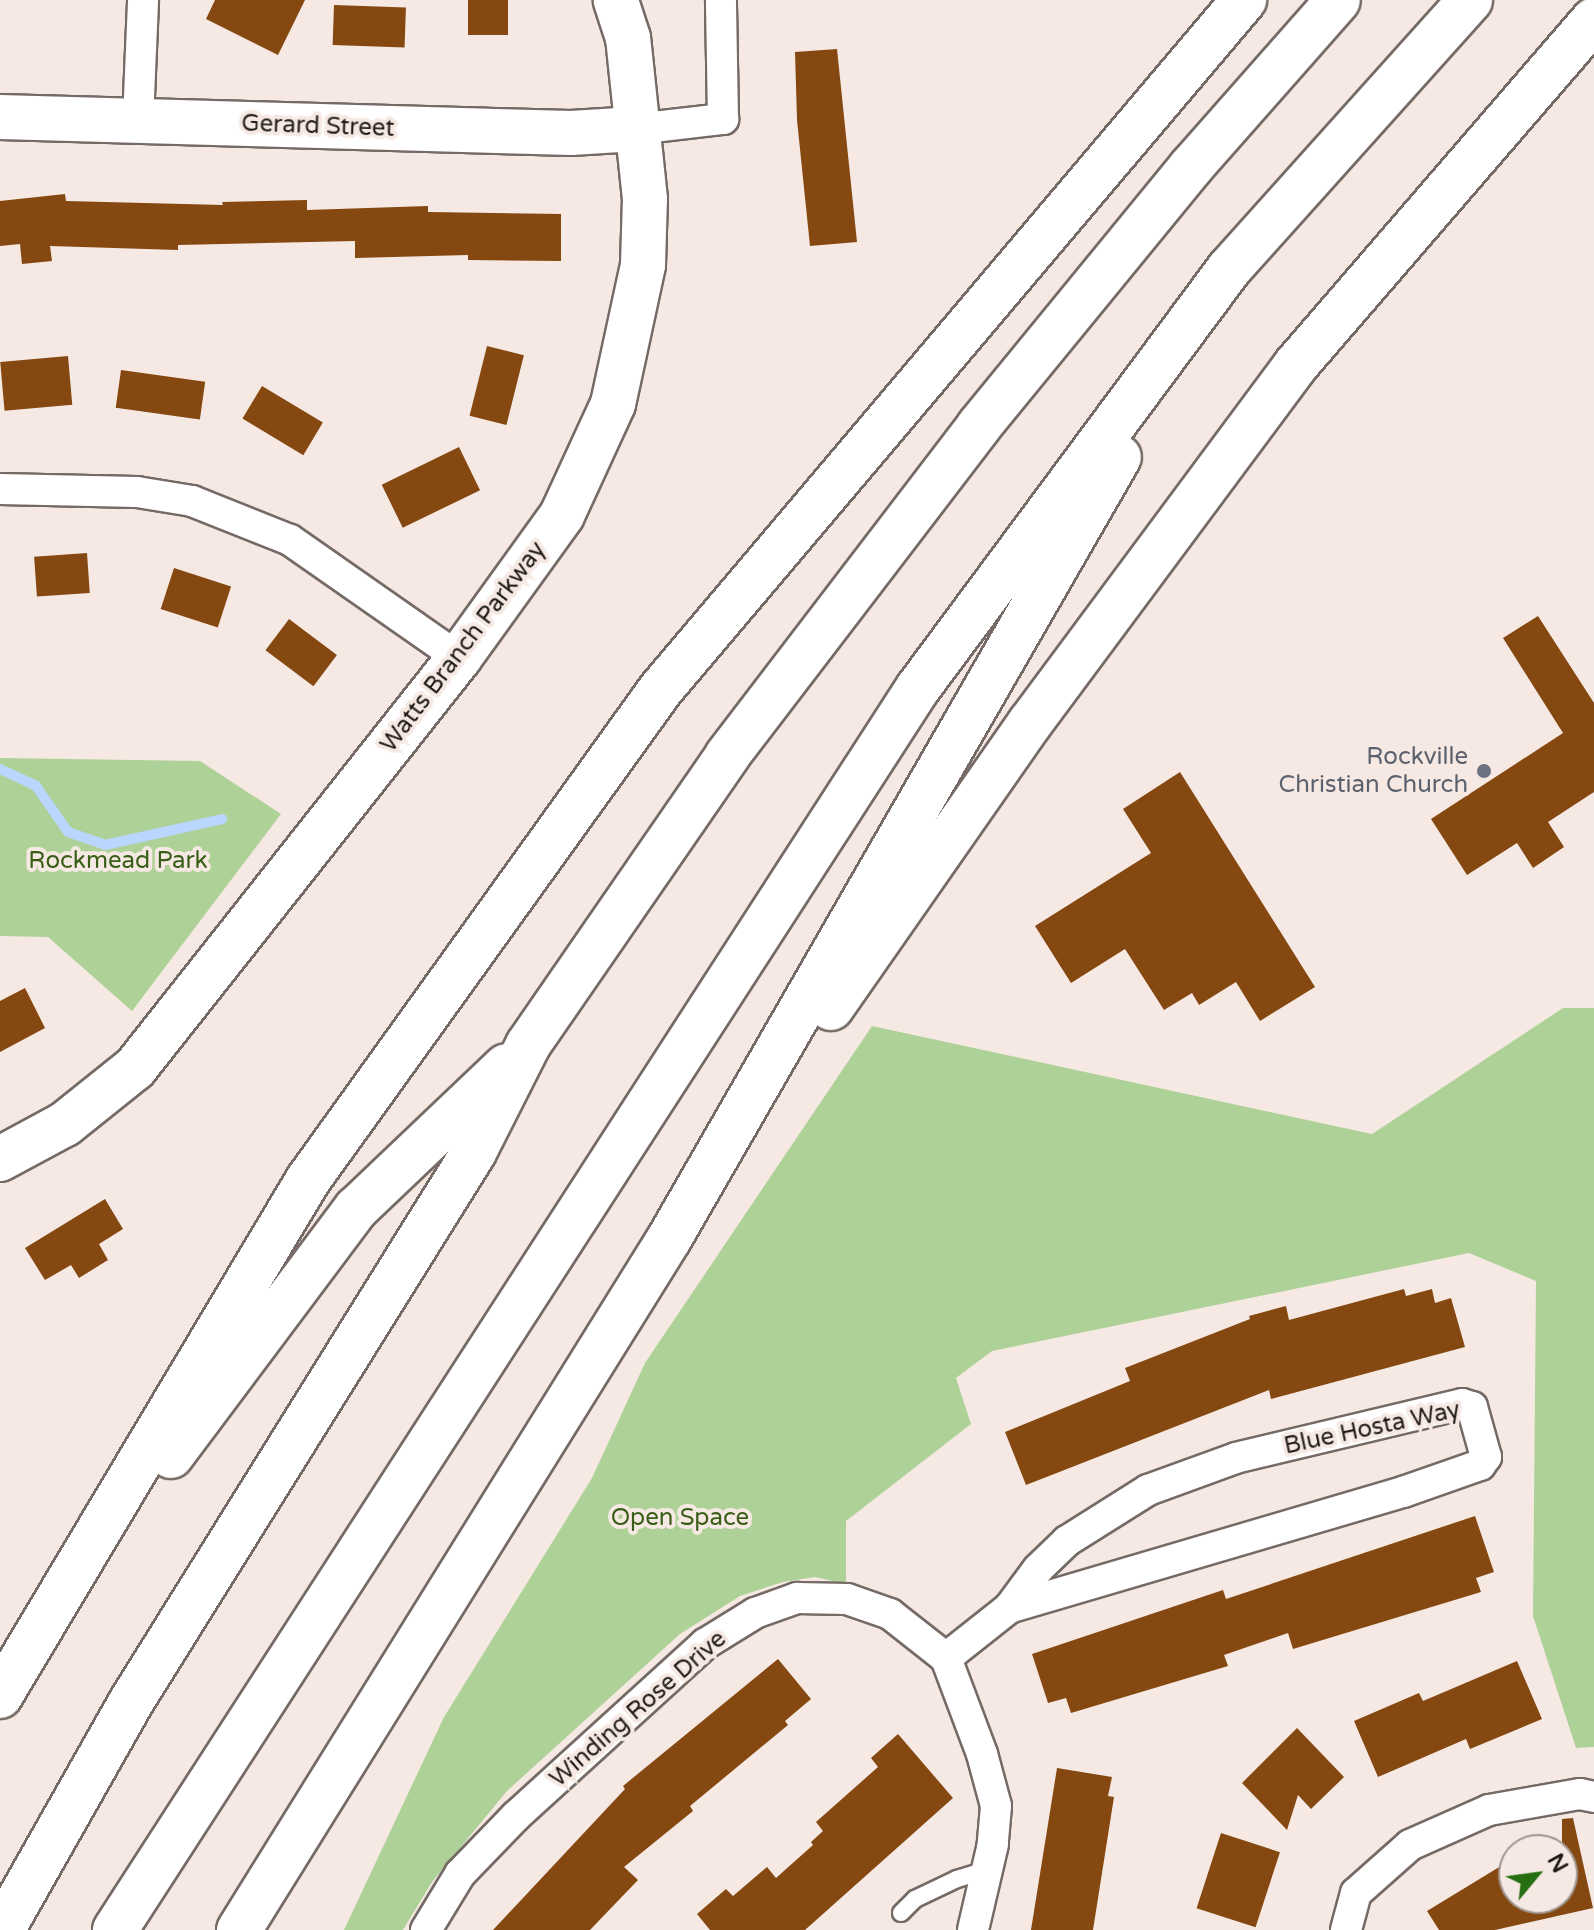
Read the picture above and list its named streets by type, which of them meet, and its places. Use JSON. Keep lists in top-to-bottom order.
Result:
{
  "streets": {
    "main road": ["Gerard Street", "Watts Branch Parkway"],
    "street": ["Blue Hosta Way", "Winding Rose Drive"]
  },
  "crossings": [
    ["Gerard Street", "Watts Branch Parkway"],
    ["Blue Hosta Way", "Winding Rose Drive"]
  ],
  "parks": ["Rockmead Park", "Open Space"],
  "places": ["Rockville Christian Church"],
  "north": "top right"
}
